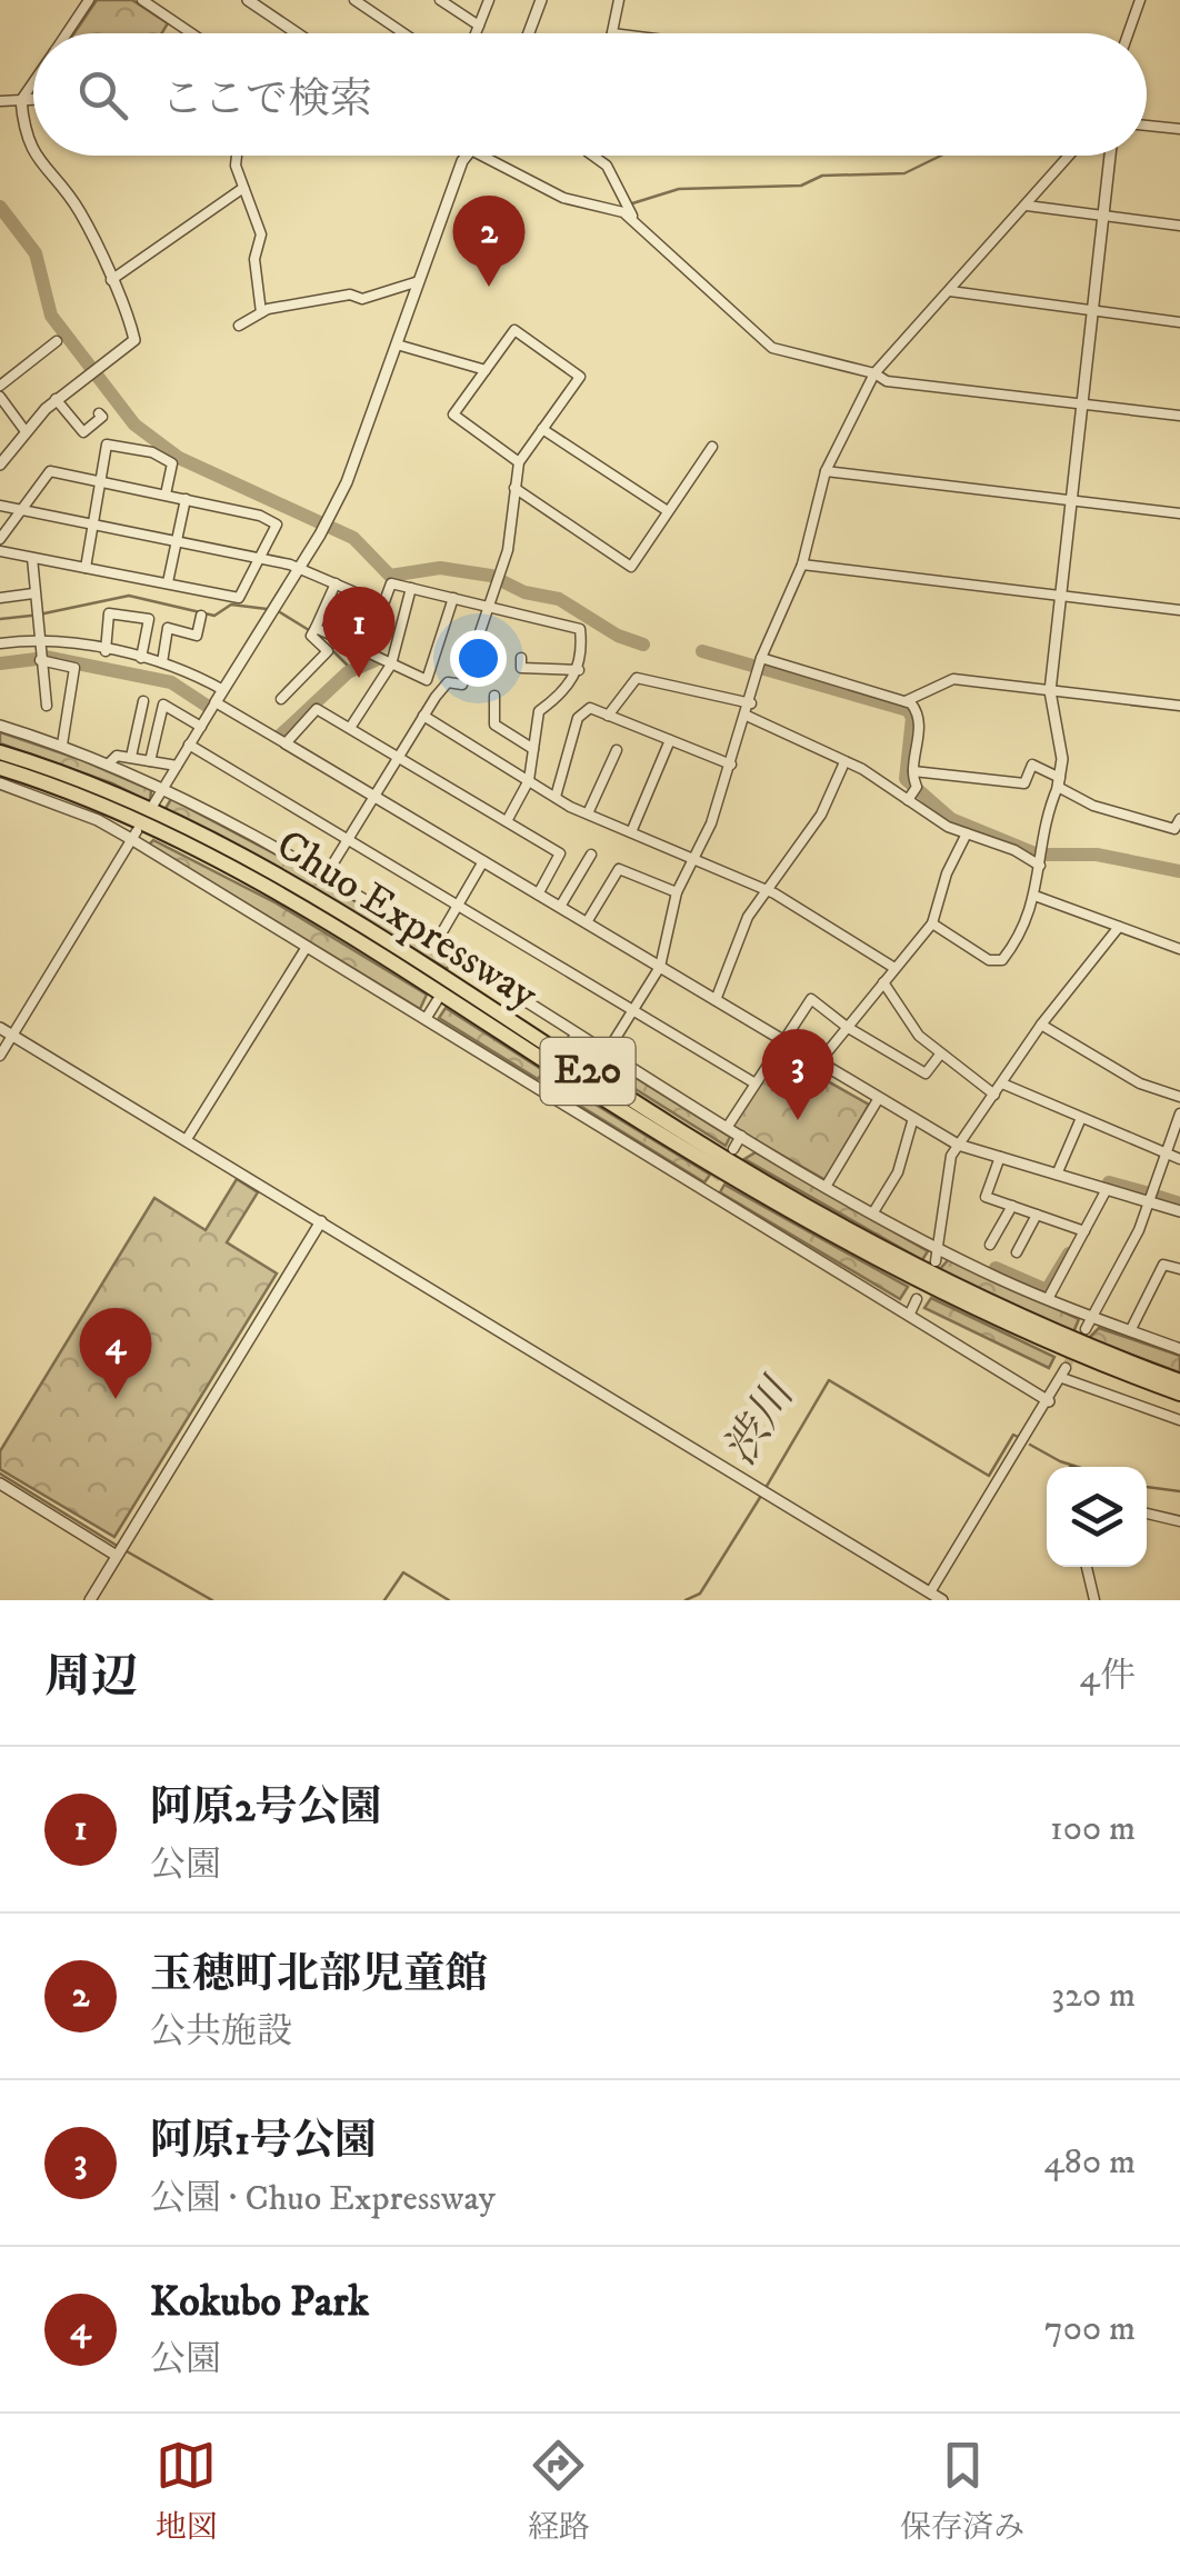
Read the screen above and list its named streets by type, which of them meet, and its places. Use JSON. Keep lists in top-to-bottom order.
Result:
{
  "streets": {
    "highway": ["Chuo Expressway", "E20"]
  },
  "water": ["渋川"],
  "page": {
    "search": "ここで検索",
    "pins": [
      "2",
      "1",
      "3",
      "4"
    ],
    "heading": ["周辺", "4件"],
    "list": [
      {
        "mark": "1",
        "name": "阿原2号公園",
        "note": "公園",
        "value": "100 m"
      },
      {
        "mark": "2",
        "name": "玉穂町北部児童館",
        "note": "公共施設",
        "value": "320 m"
      },
      {
        "mark": "3",
        "name": "阿原1号公園",
        "note": "公園 · Chuo Expressway",
        "value": "480 m"
      },
      {
        "mark": "4",
        "name": "Kokubo Park",
        "note": "公園",
        "value": "700 m"
      }
    ],
    "nav": ["地図", "経路", "保存済み"]
  }
}
